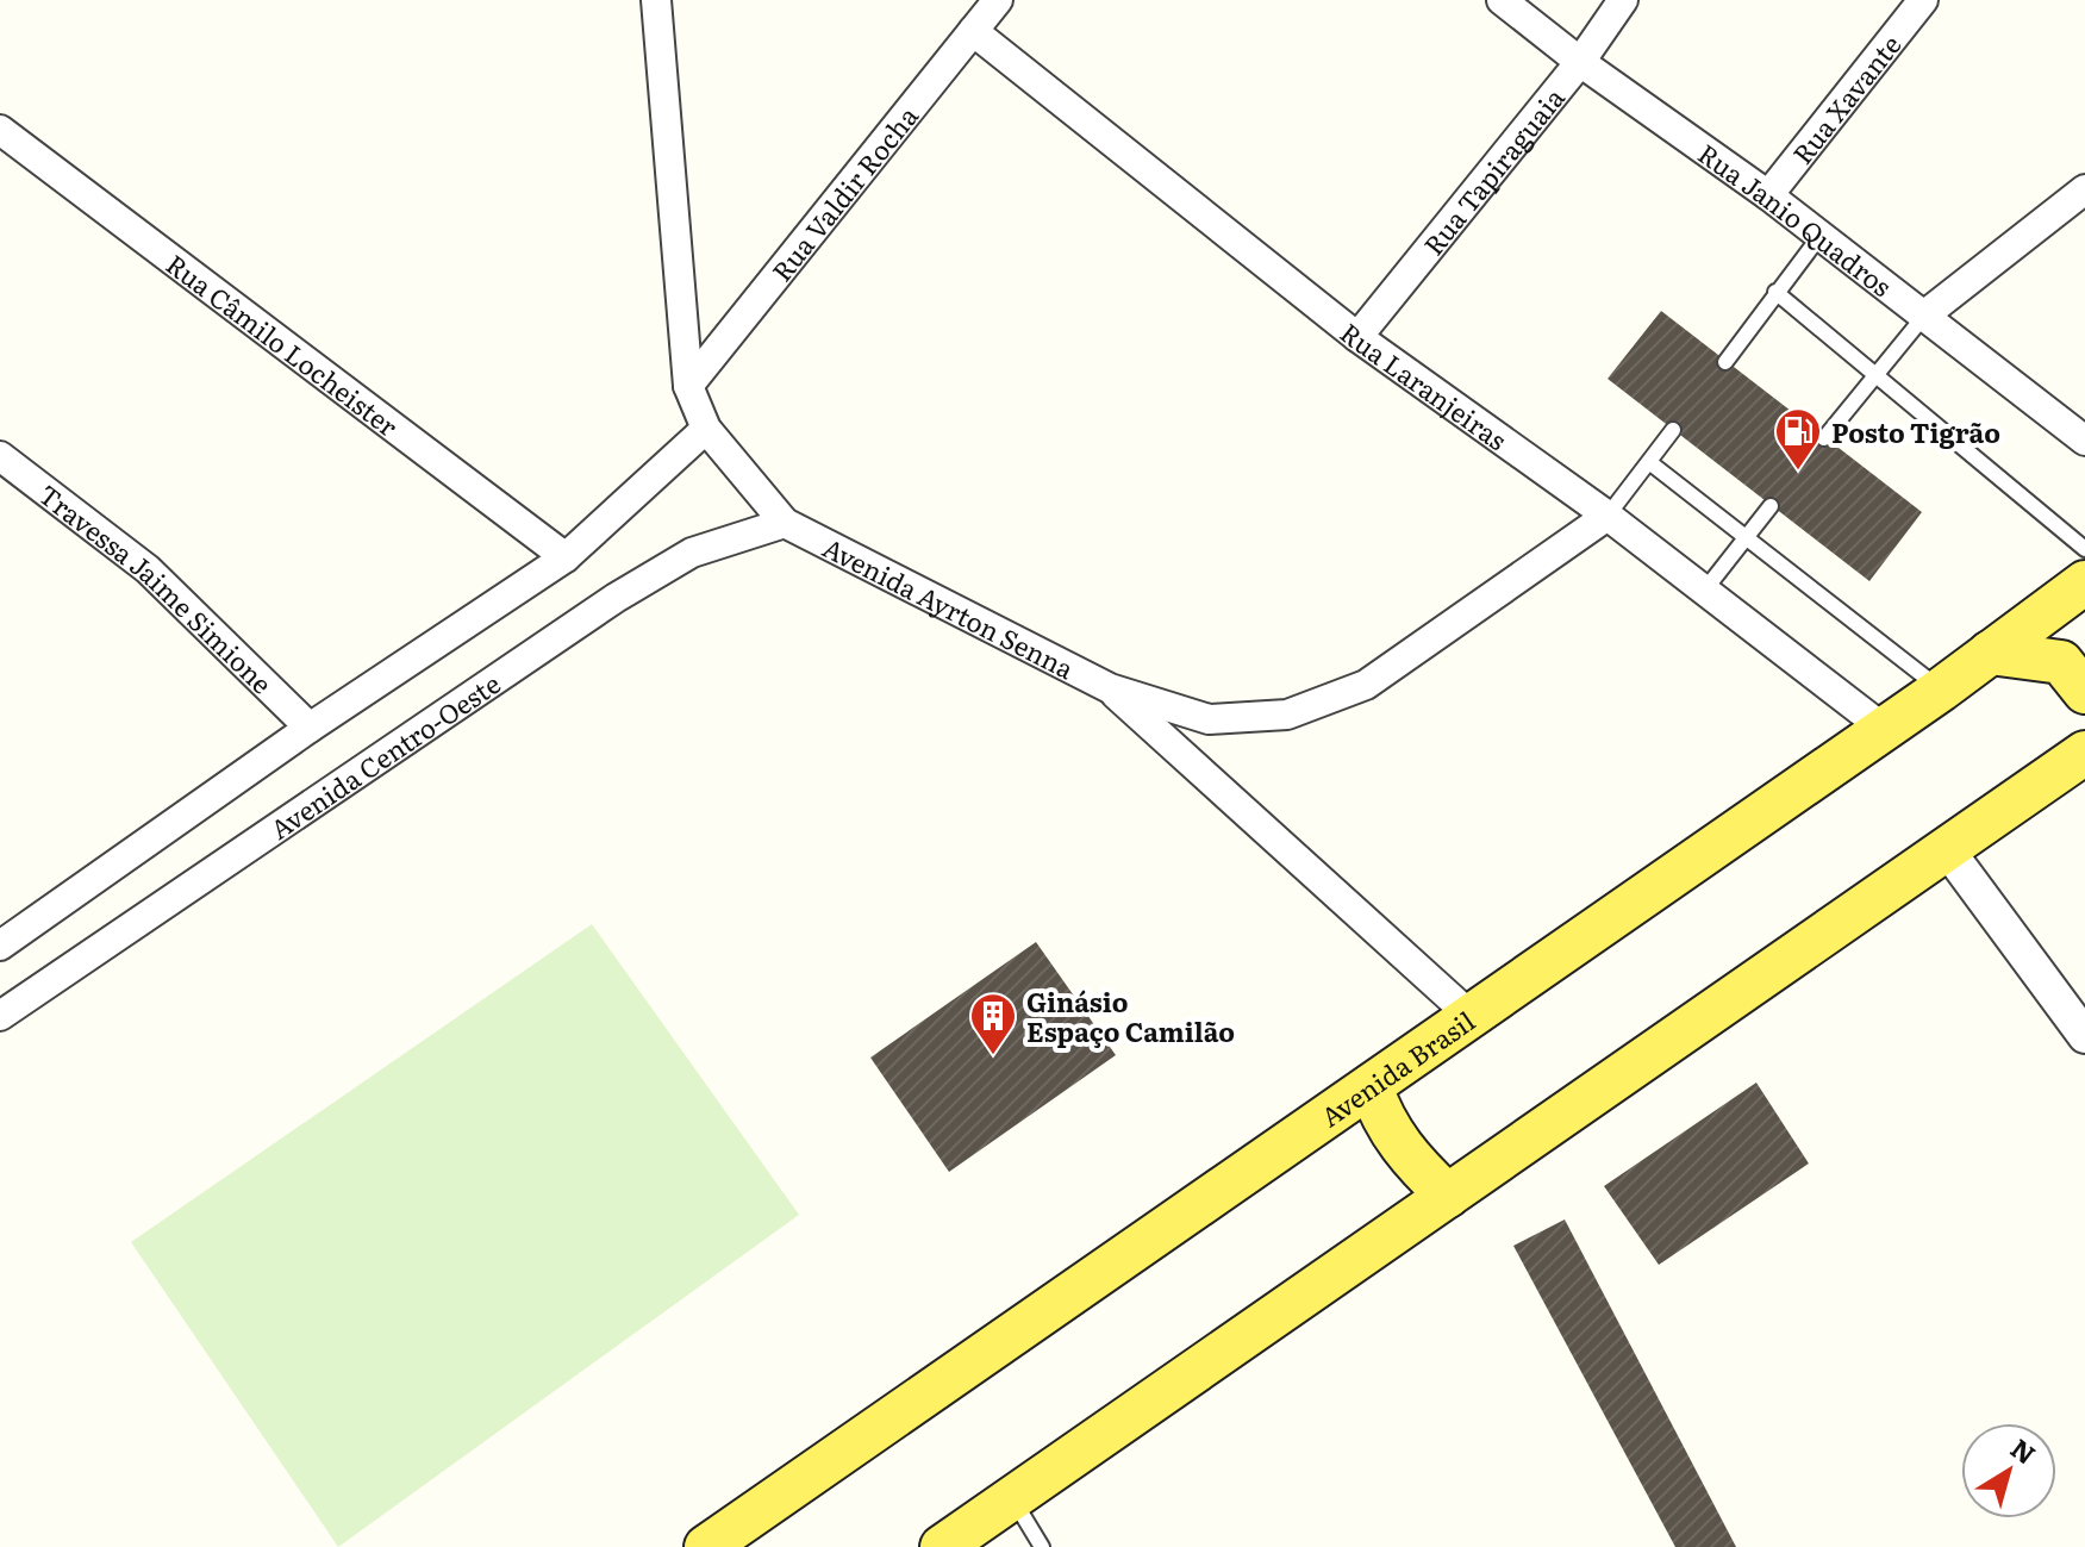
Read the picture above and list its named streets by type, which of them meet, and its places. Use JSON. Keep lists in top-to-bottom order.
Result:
{
  "streets": {
    "main road": ["Avenida Brasil"],
    "street": [
      "Rua Xavante",
      "Rua Tapiraguaia",
      "Rua Valdir Rocha",
      "Rua Janio Quadros",
      "Rua Câmilo Locheister",
      "Rua Laranjeiras",
      "Travessa Jaime Simione",
      "Avenida Ayrton Senna",
      "Avenida Centro-Oeste"
    ]
  },
  "crossings": [
    ["Rua Xavante", "Rua Janio Quadros"],
    ["Rua Tapiraguaia", "Rua Janio Quadros"],
    ["Rua Tapiraguaia", "Rua Laranjeiras"],
    ["Rua Valdir Rocha", "Rua Laranjeiras"],
    ["Rua Valdir Rocha", "Avenida Ayrton Senna"],
    ["Rua Laranjeiras", "Avenida Ayrton Senna"],
    ["Rua Laranjeiras", "Avenida Brasil"],
    ["Avenida Ayrton Senna", "Avenida Centro-Oeste"]
  ],
  "places": {
    "fuel station": ["Posto Tigrão"],
    "building": ["Ginásio Espaço Camilão"]
  },
  "north": "top right"
}
